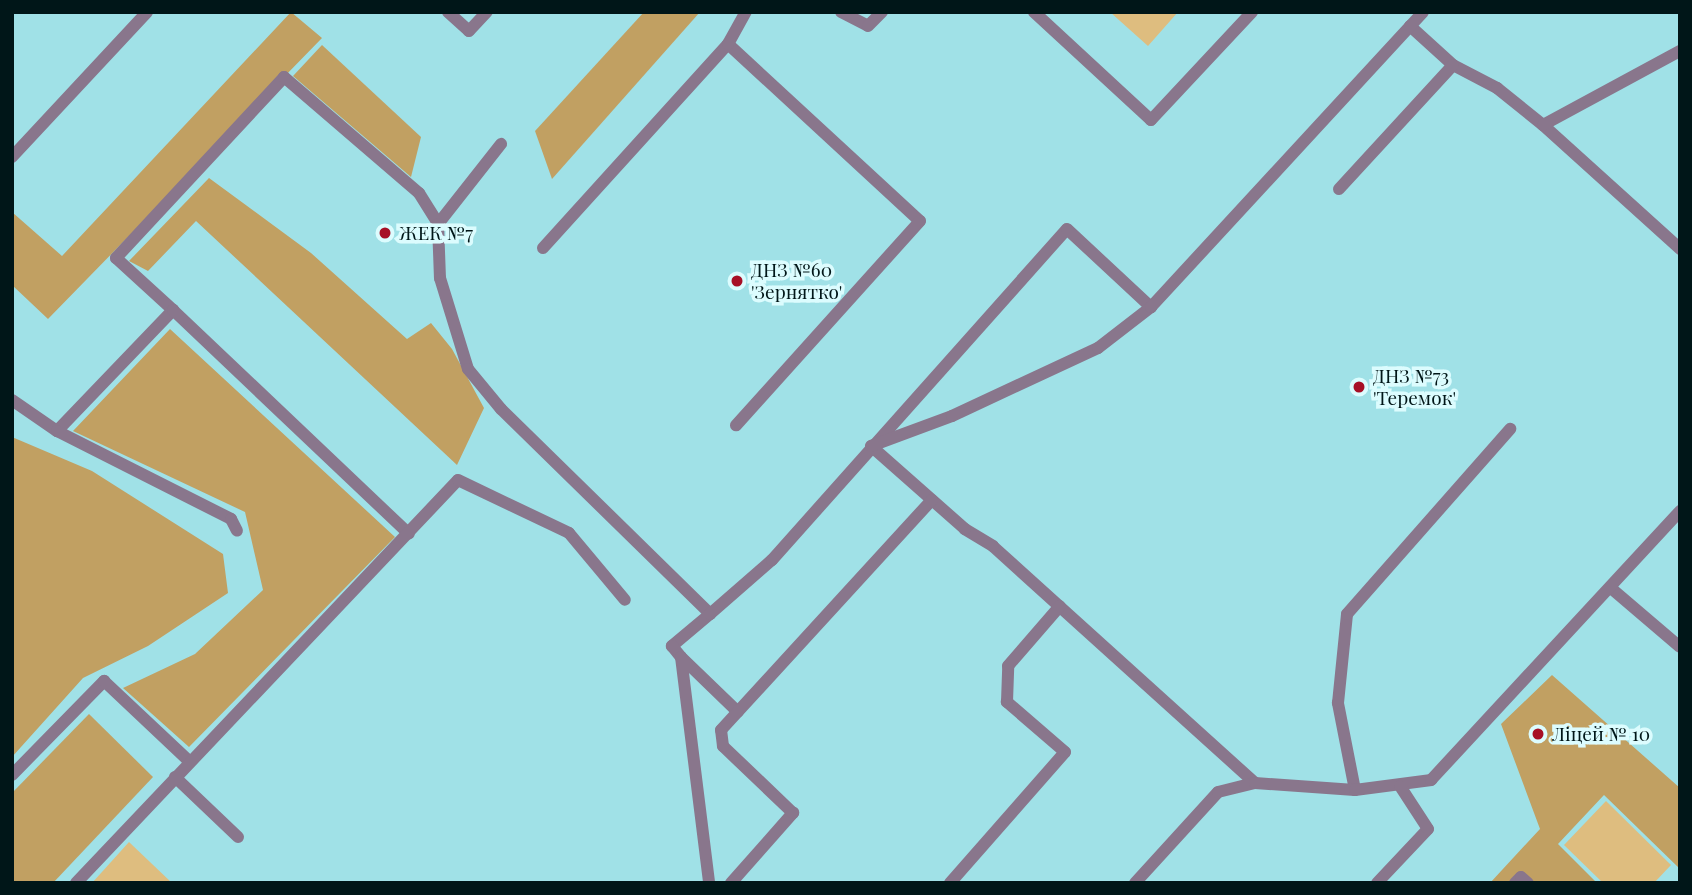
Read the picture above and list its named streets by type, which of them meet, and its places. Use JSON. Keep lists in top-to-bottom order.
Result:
{
  "places": [
    "ЖЕК №7",
    "ДНЗ №60 'Зернятко'",
    "ДНЗ №73 'Теремок'",
    "Ліцей № 10"
  ]
}
